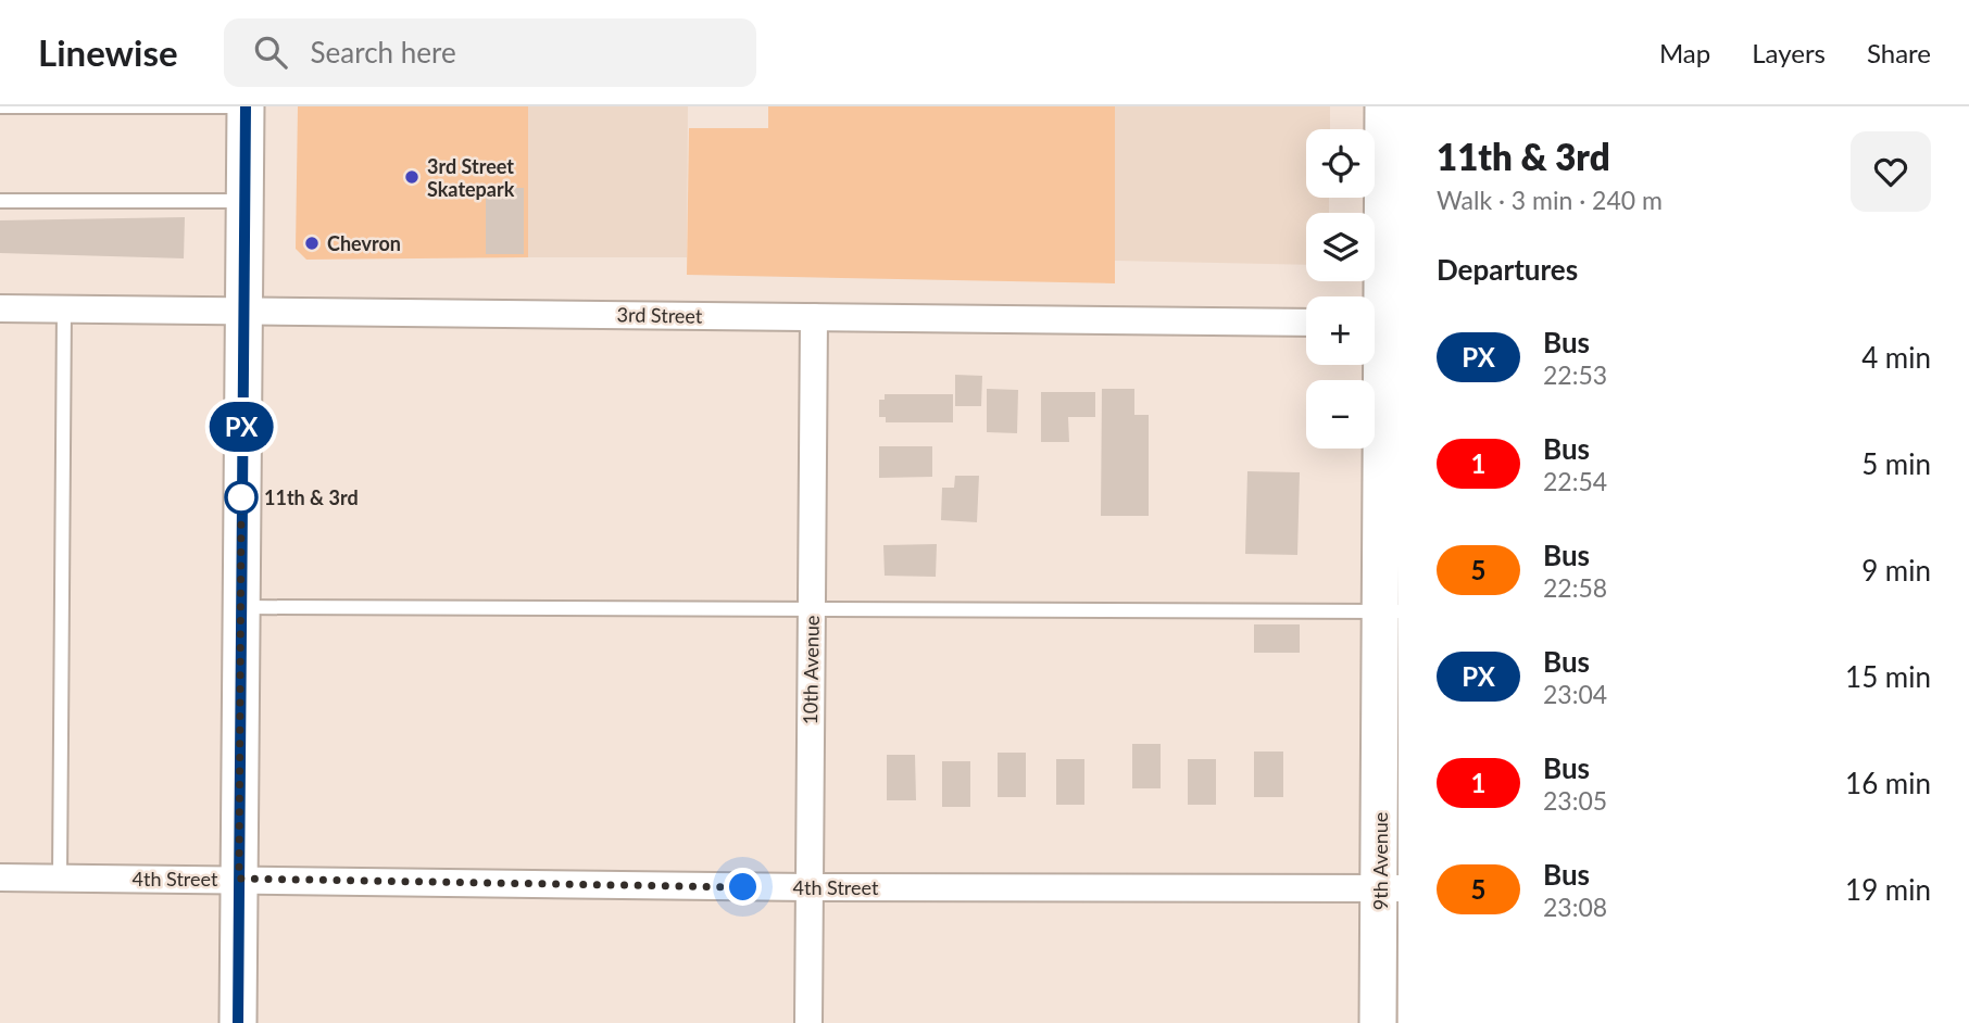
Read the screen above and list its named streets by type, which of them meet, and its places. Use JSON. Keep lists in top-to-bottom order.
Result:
{
  "streets": {
    "main road": ["9th Avenue"],
    "street": ["3rd Street", "10th Avenue", "4th Street"]
  },
  "crossings": [
    ["3rd Street", "10th Avenue"],
    ["10th Avenue", "4th Street"],
    ["9th Avenue", "4th Street"]
  ],
  "places": ["3rd Street Skatepark", "Chevron", "11th & 3rd"],
  "lines": ["bus line PX"],
  "page": {
    "header": "Linewise",
    "search": "Search here",
    "nav": ["Map", "Layers", "Share"],
    "on_map": "PX",
    "heading": [
      ["11th & 3rd", "Walk · 3 min · 240 m"],
      "Departures"
    ],
    "map_buttons": ["+", "−"],
    "list": [
      {
        "mark": "PX",
        "name": "Bus",
        "note": "22:53",
        "value": "4 min"
      },
      {
        "mark": "1",
        "name": "Bus",
        "note": "22:54",
        "value": "5 min"
      },
      {
        "mark": "5",
        "name": "Bus",
        "note": "22:58",
        "value": "9 min"
      },
      {
        "mark": "PX",
        "name": "Bus",
        "note": "23:04",
        "value": "15 min"
      },
      {
        "mark": "1",
        "name": "Bus",
        "note": "23:05",
        "value": "16 min"
      },
      {
        "mark": "5",
        "name": "Bus",
        "note": "23:08",
        "value": "19 min"
      }
    ]
  }
}
